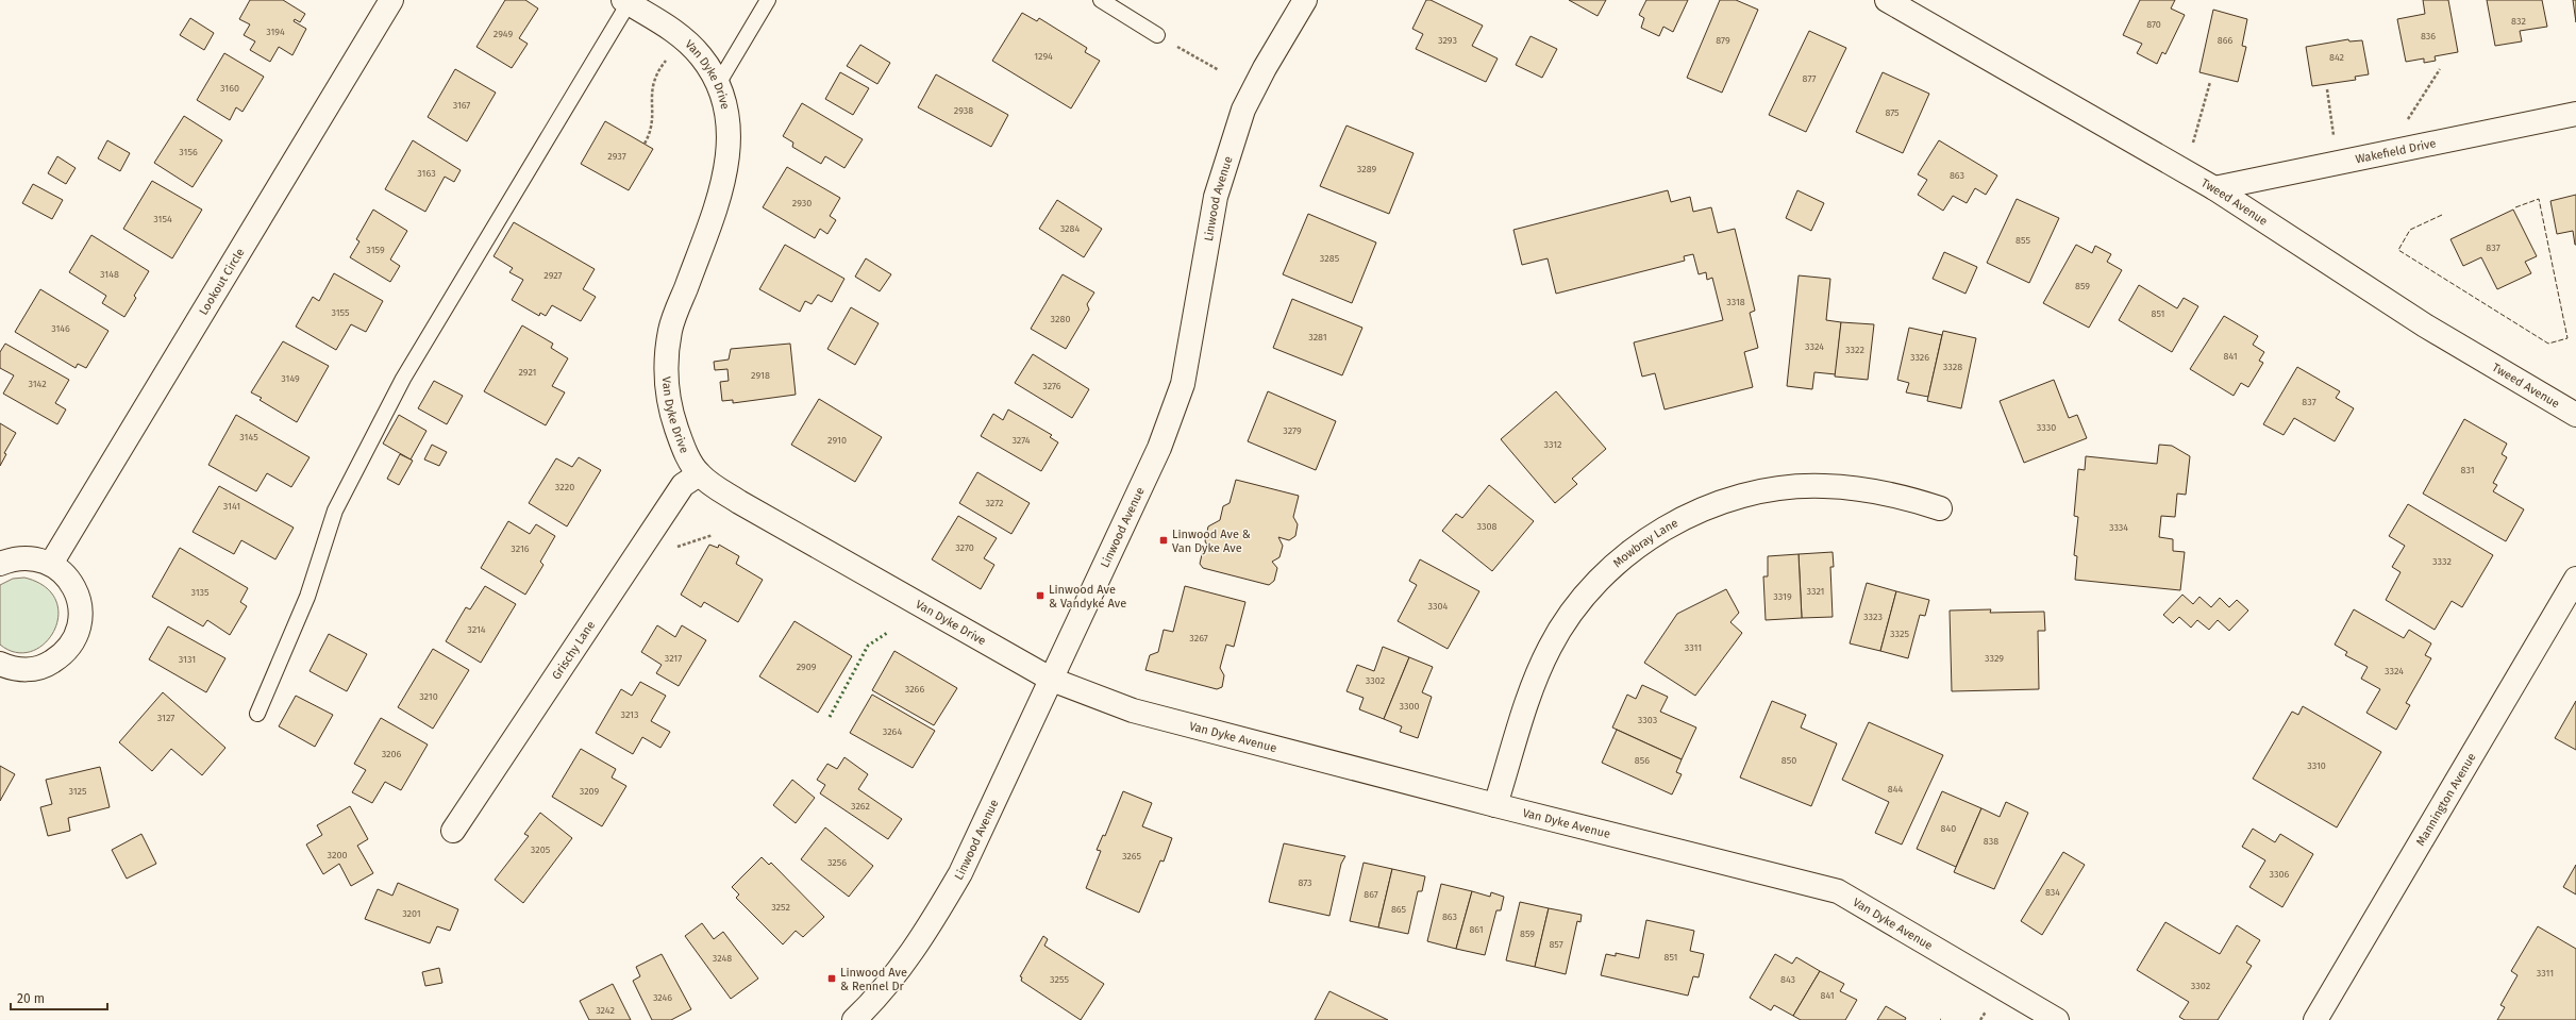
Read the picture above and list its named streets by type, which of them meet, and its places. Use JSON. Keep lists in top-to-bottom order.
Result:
{
  "streets": {
    "street": [
      "Van Dyke Drive",
      "Wakefield Drive",
      "Linwood Avenue",
      "Tweed Avenue",
      "Lookout Circle",
      "Mowbray Lane",
      "Grischy Lane",
      "Van Dyke Avenue",
      "Mannington Avenue"
    ]
  },
  "crossings": [
    ["Van Dyke Drive", "Linwood Avenue"],
    ["Van Dyke Drive", "Grischy Lane"],
    ["Van Dyke Drive", "Van Dyke Avenue"],
    ["Wakefield Drive", "Tweed Avenue"],
    ["Linwood Avenue", "Van Dyke Avenue"],
    ["Mowbray Lane", "Van Dyke Avenue"]
  ],
  "places": {
    "transit": ["Linwood Ave & Van Dyke Ave", "Linwood Ave & Vandyke Ave", "Linwood Ave & Rennel Dr"]
  },
  "house_numbers": [
    "832",
    "870",
    "3194",
    "2949",
    "836",
    "3293",
    "879",
    "866",
    "1294",
    "842",
    "877",
    "3160",
    "3167",
    "2938",
    "875",
    "3156",
    "2937",
    "3289",
    "3163",
    "863",
    "2930",
    "3154",
    "3284",
    "855",
    "837",
    "3159",
    "3285",
    "3148",
    "2927",
    "859",
    "3318",
    "3155",
    "851",
    "3280",
    "3146",
    "3281",
    "3324",
    "3322",
    "841",
    "3326",
    "3328",
    "2921",
    "2918",
    "3149",
    "3142",
    "3276",
    "837",
    "3330",
    "3279",
    "3145",
    "2910",
    "3274",
    "3312",
    "831",
    "3220",
    "3272",
    "3141",
    "3308",
    "3334",
    "3270",
    "3216",
    "3332",
    "3321",
    "3135",
    "3319",
    "3304",
    "3323",
    "3214",
    "3325",
    "3267",
    "3311",
    "3217",
    "3329",
    "3131",
    "2909",
    "3324",
    "3302",
    "3266",
    "3210",
    "3300",
    "3213",
    "3127",
    "3303",
    "3264",
    "3206",
    "856",
    "850",
    "3310",
    "844",
    "3125",
    "3209",
    "3262",
    "840",
    "838",
    "3205",
    "3200",
    "3265",
    "3256",
    "3306",
    "873",
    "834",
    "867",
    "3252",
    "865",
    "3201",
    "863",
    "861",
    "859",
    "857",
    "851",
    "3248",
    "3311",
    "3255",
    "843",
    "3302",
    "841",
    "3246",
    "3242"
  ],
  "scale_bar": "20 m"
}
